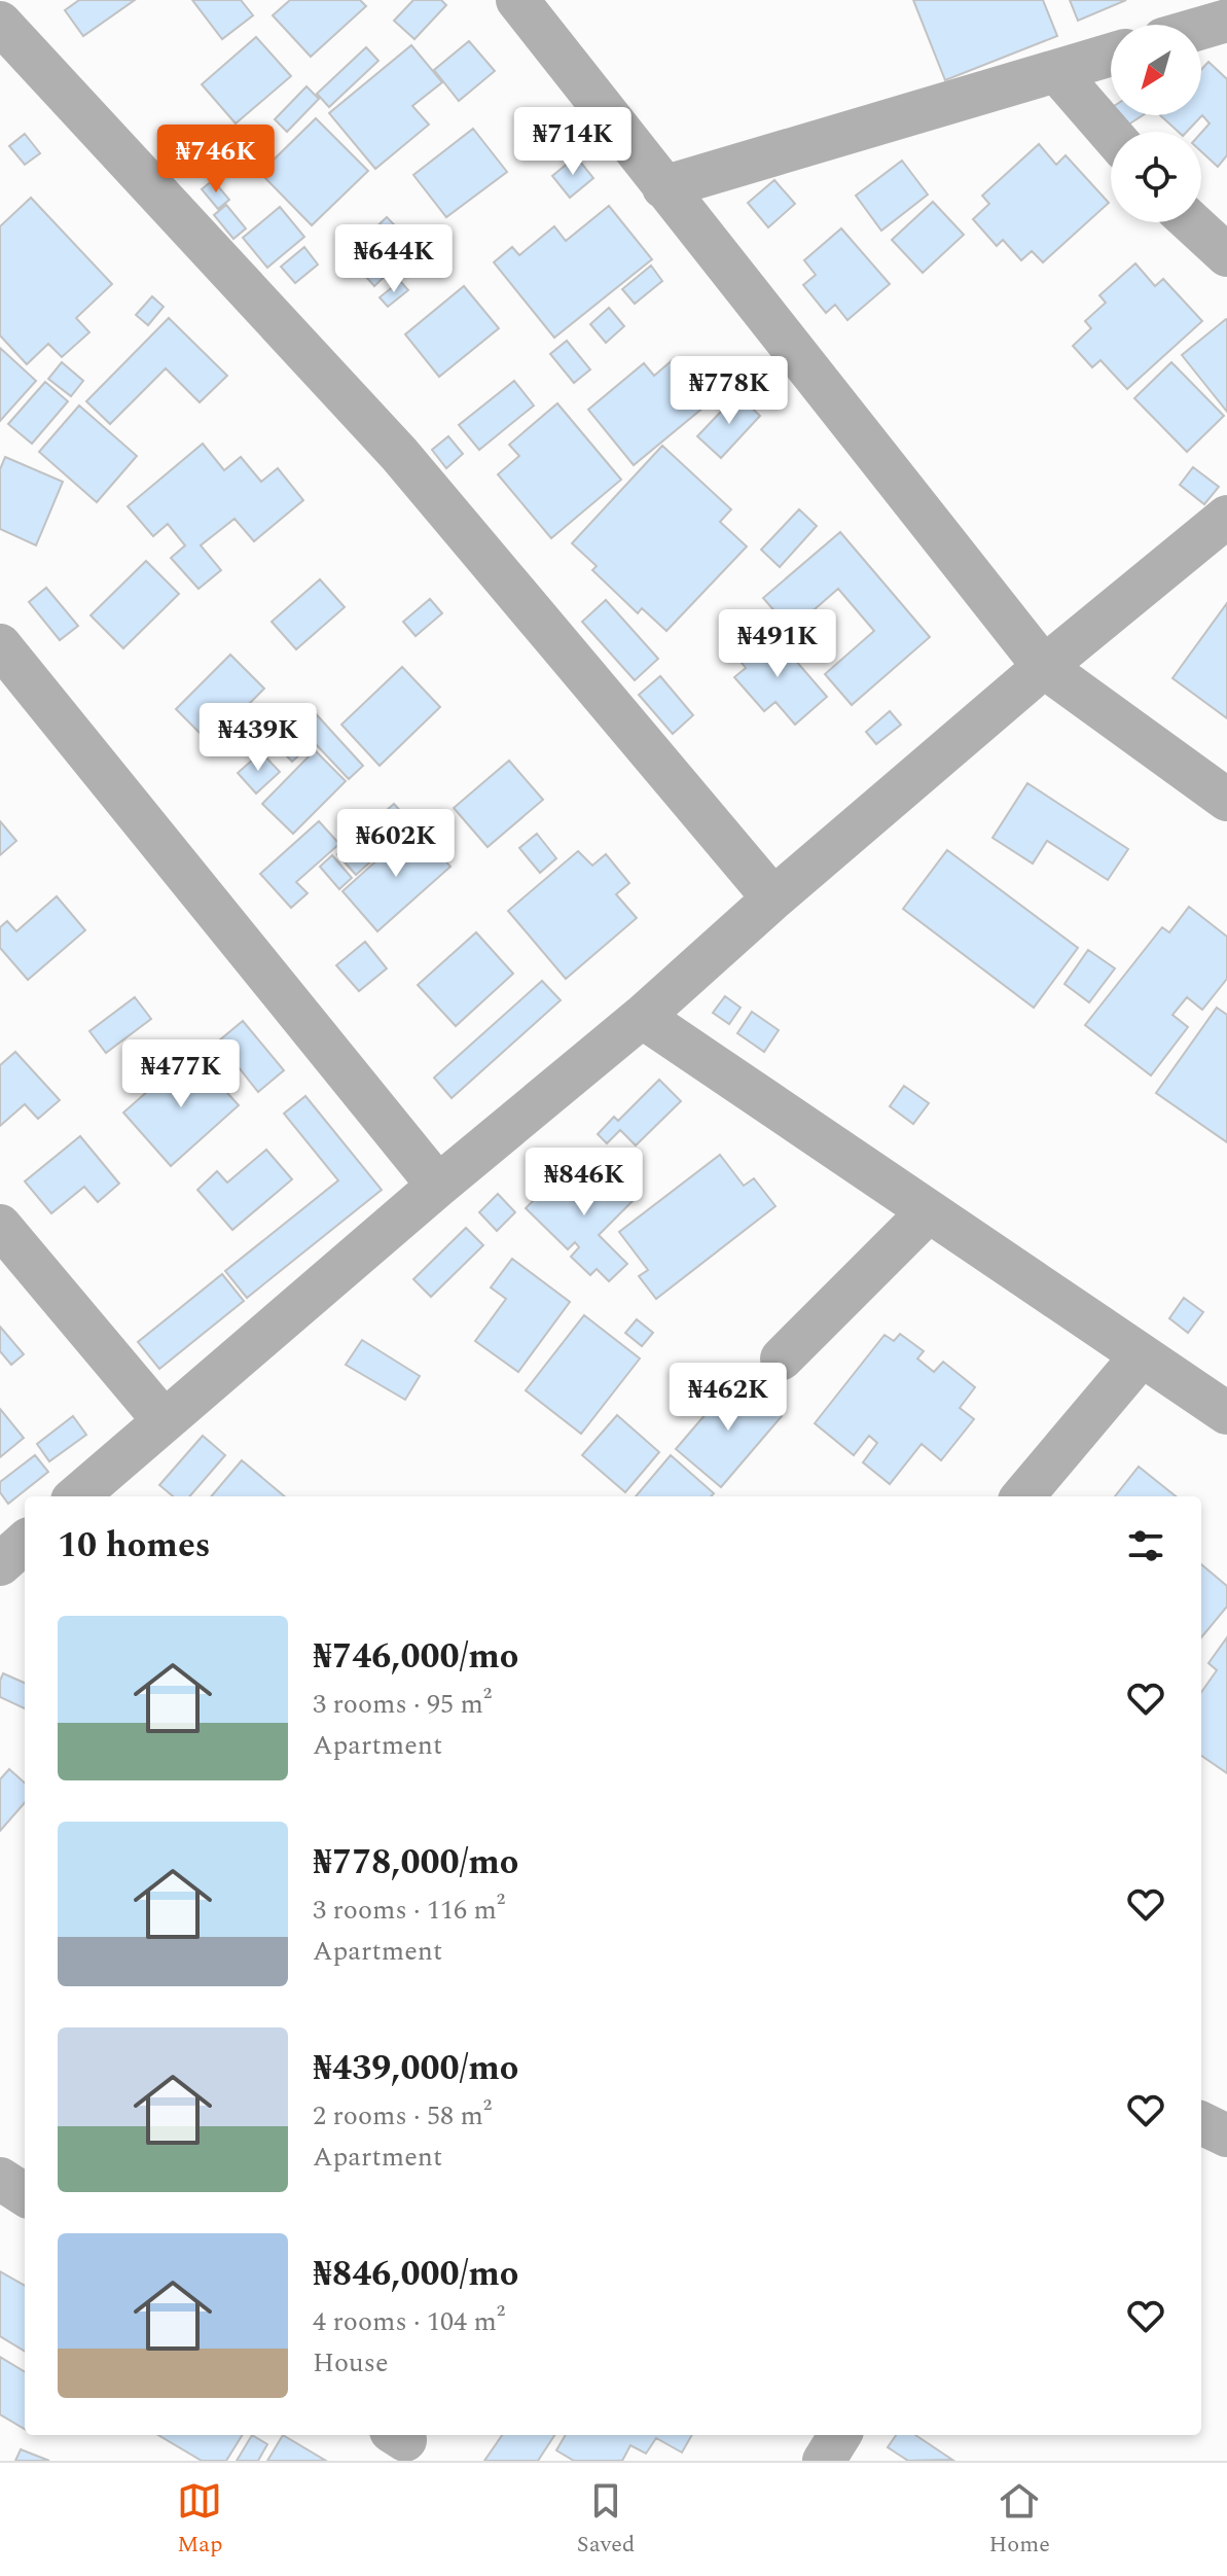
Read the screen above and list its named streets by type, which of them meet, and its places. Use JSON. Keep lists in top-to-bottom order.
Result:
{
  "north": "bottom left",
  "page": {
    "price": [
      "₦714K",
      "₦746K",
      "₦644K",
      "₦778K",
      "₦491K",
      "₦439K",
      "₦602K",
      "₦477K",
      "₦846K",
      "₦462K"
    ],
    "heading": "10 homes",
    "list": [
      {
        "name": "₦746,000/mo",
        "note": "3 rooms · 95 m² · Apartment"
      },
      {
        "name": "₦778,000/mo",
        "note": "3 rooms · 116 m² · Apartment"
      },
      {
        "name": "₦439,000/mo",
        "note": "2 rooms · 58 m² · Apartment"
      },
      {
        "name": "₦846,000/mo",
        "note": "4 rooms · 104 m² · House"
      }
    ],
    "tabs": ["Map", "Saved", "Home"]
  }
}
